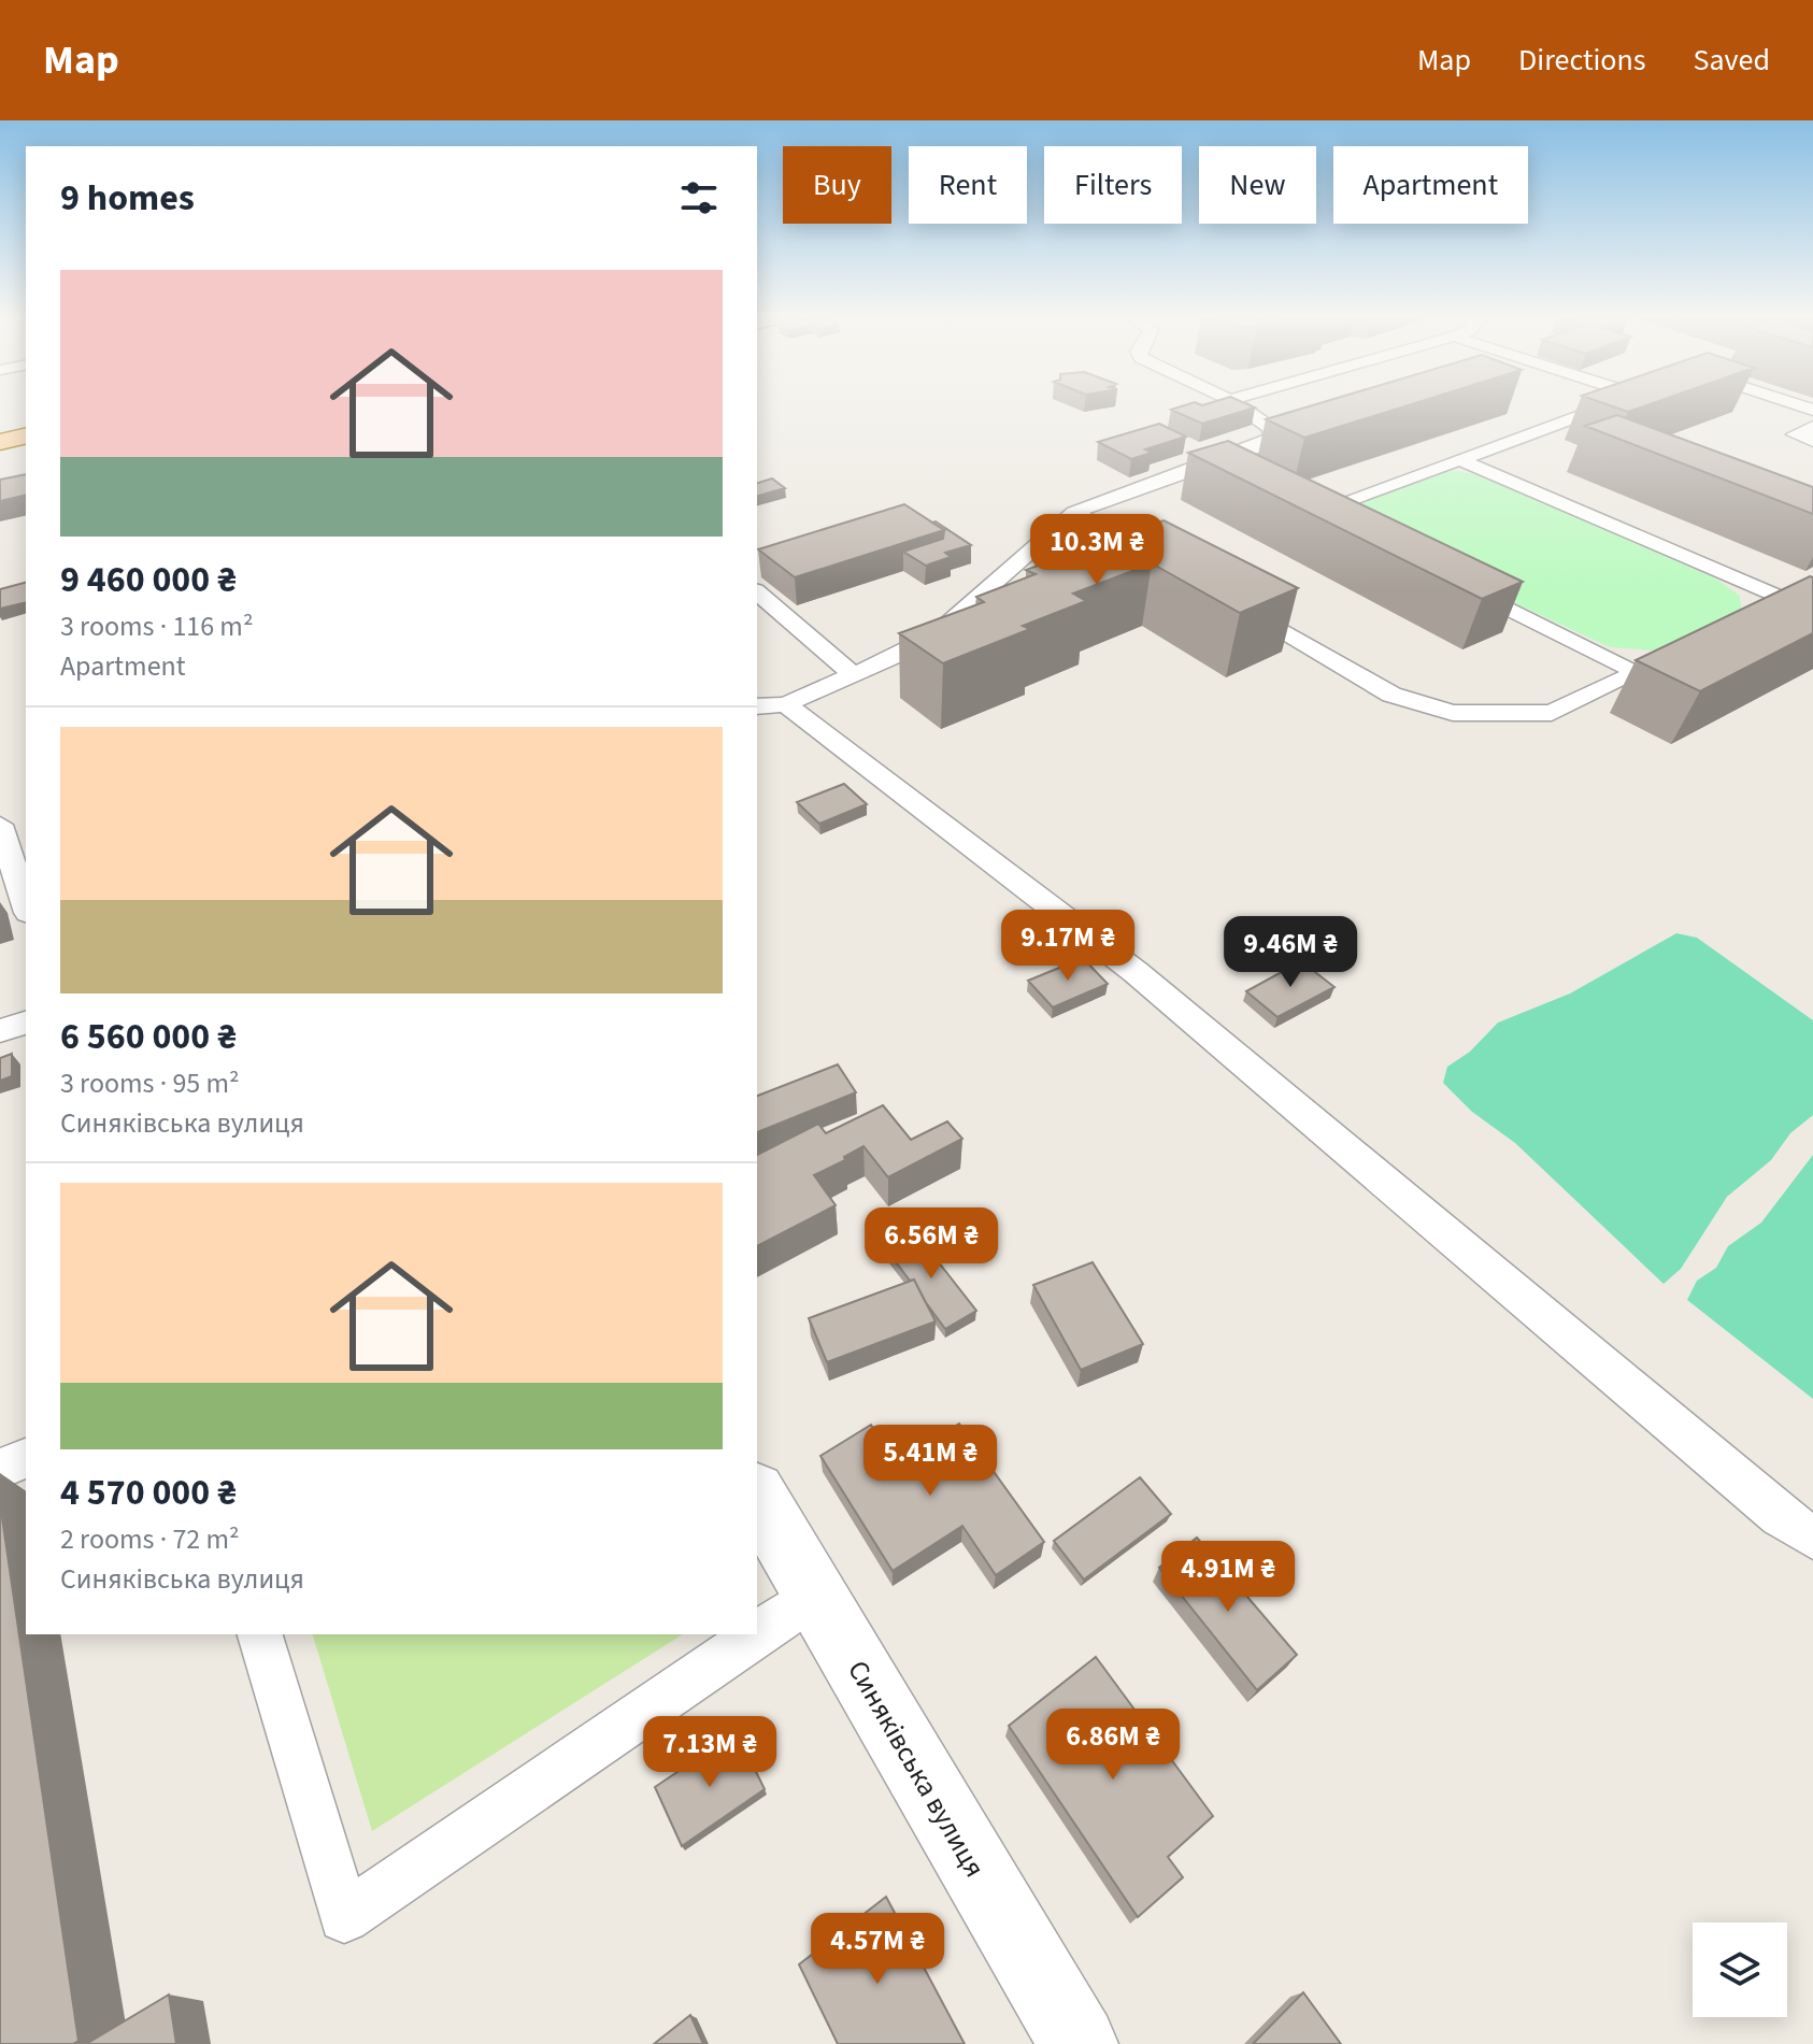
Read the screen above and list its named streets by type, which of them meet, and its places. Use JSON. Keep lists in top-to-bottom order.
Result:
{
  "streets": {
    "street": ["Синяківська вулиця"]
  },
  "page": {
    "header": "Map",
    "nav": ["Map", "Directions", "Saved"],
    "chip": [
      "Buy",
      "Rent",
      "Filters",
      "New",
      "Apartment"
    ],
    "heading": "9 homes",
    "list": [
      {
        "name": "9 460 000 ₴",
        "note": "3 rooms · 116 m² · Apartment"
      },
      {
        "name": "6 560 000 ₴",
        "note": "3 rooms · 95 m² · Синяківська вулиця"
      },
      {
        "name": "4 570 000 ₴",
        "note": "2 rooms · 72 m² · Синяківська вулиця"
      }
    ],
    "price": [
      "10.3M ₴",
      "9.17M ₴",
      "9.46M ₴",
      "6.56M ₴",
      "5.41M ₴",
      "4.91M ₴",
      "6.86M ₴",
      "7.13M ₴",
      "4.57M ₴"
    ]
  }
}
